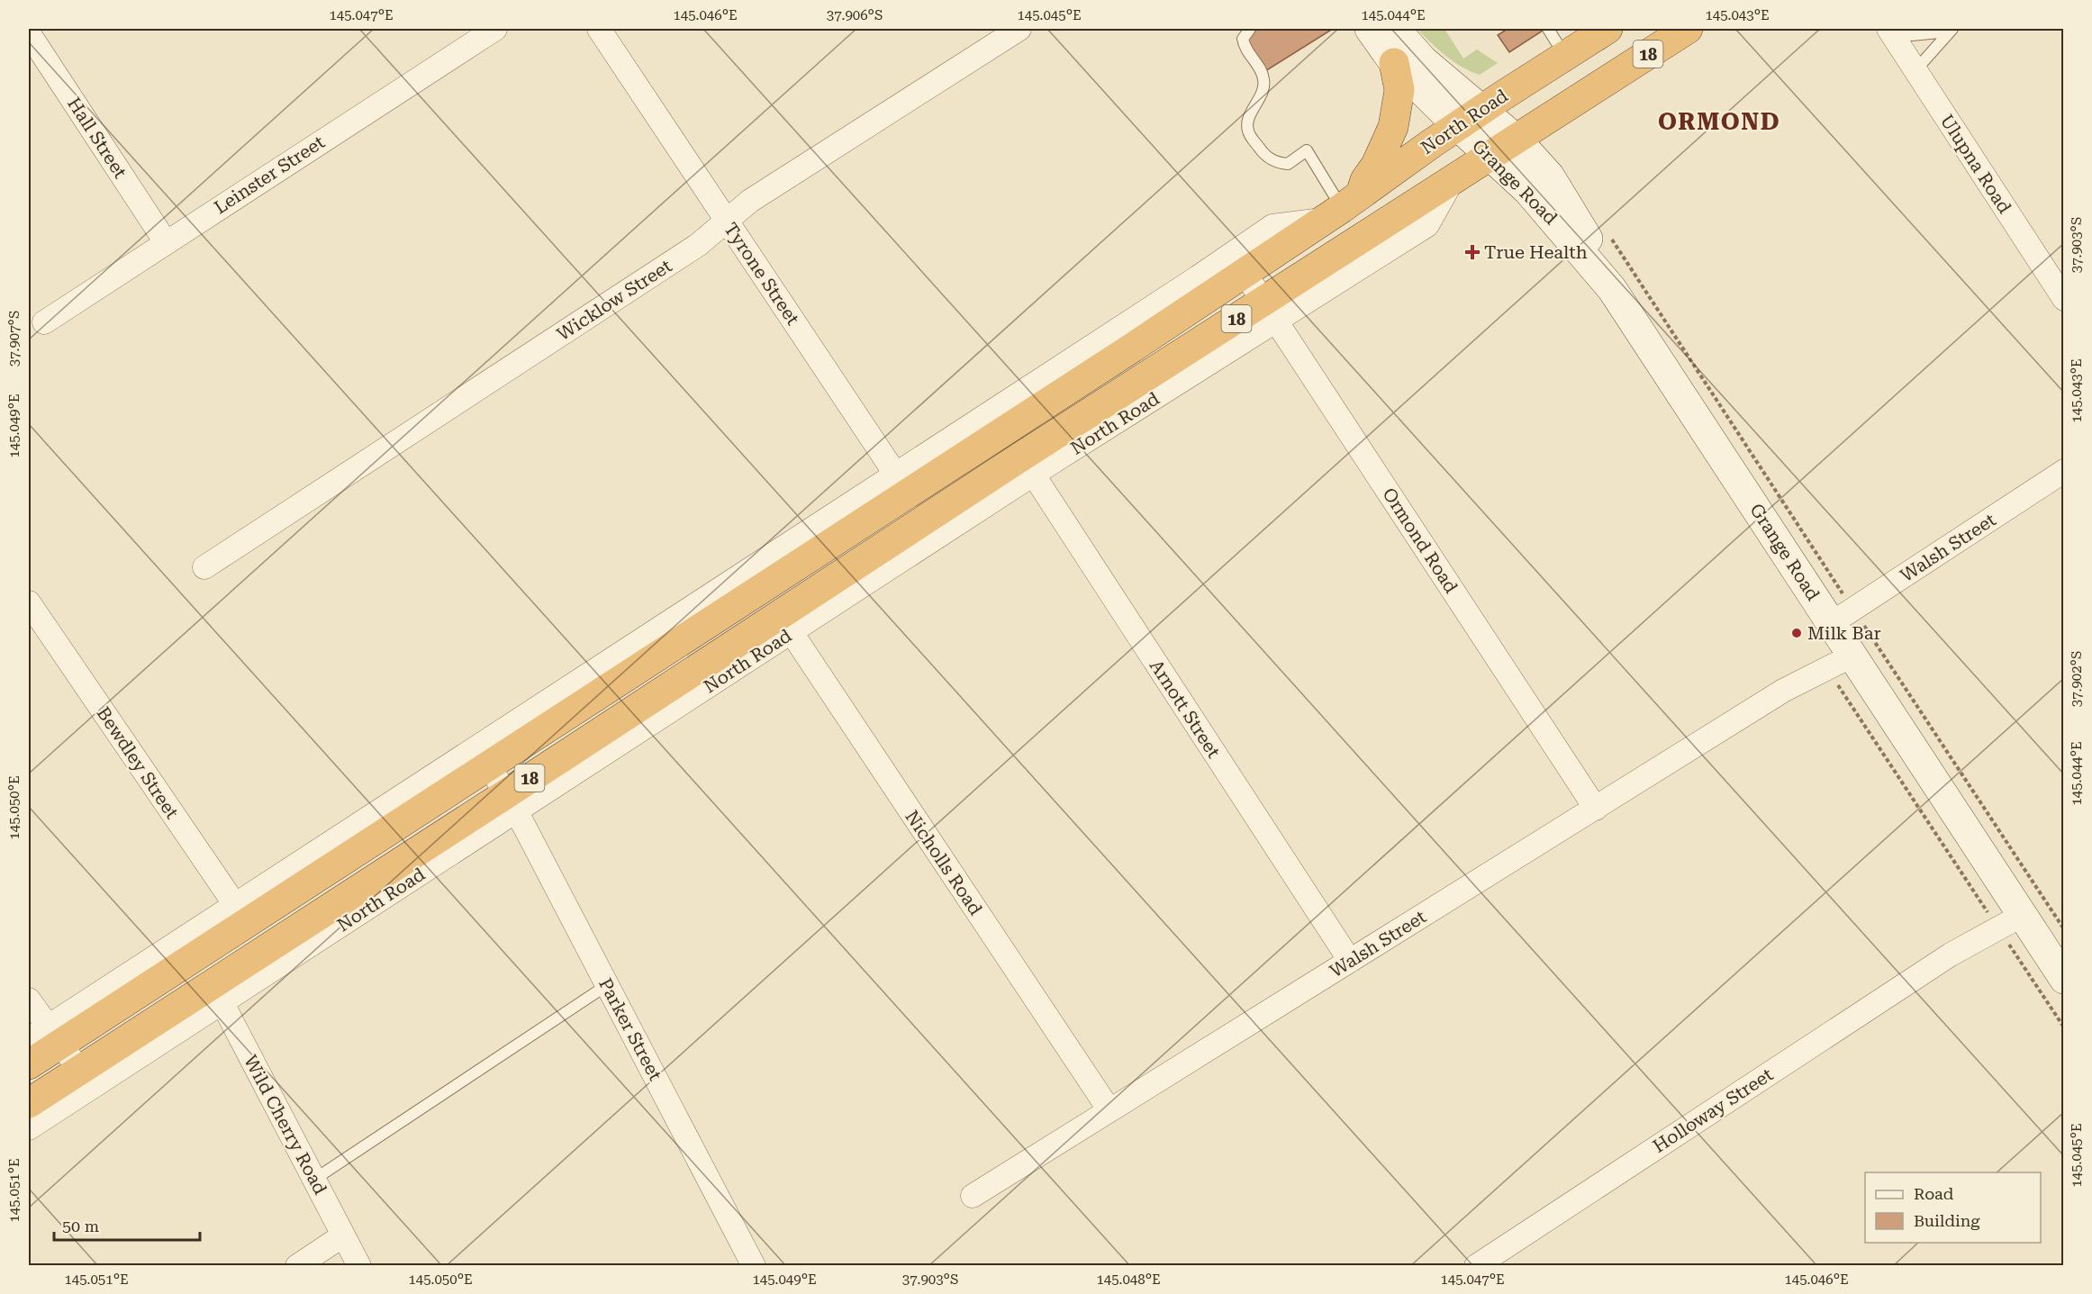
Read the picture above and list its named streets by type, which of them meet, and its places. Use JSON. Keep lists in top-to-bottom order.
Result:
{
  "streets": {
    "highway": ["18", "North Road"],
    "main road": ["Grange Road"],
    "street": [
      "Hall Street",
      "Ulupna Road",
      "Leinster Street",
      "Tyrone Street",
      "Wicklow Street",
      "Ormond Road",
      "Walsh Street",
      "Arnott Street",
      "Bewdley Street",
      "Nicholls Road",
      "Parker Street",
      "Holloway Street",
      "Wild Cherry Road"
    ]
  },
  "crossings": [
    ["North Road", "Grange Road"],
    ["North Road", "Tyrone Street"],
    ["North Road", "Ormond Road"],
    ["North Road", "Arnott Street"],
    ["North Road", "Bewdley Street"],
    ["North Road", "Nicholls Road"],
    ["North Road", "Parker Street"],
    ["North Road", "Wild Cherry Road"],
    ["Hall Street", "Leinster Street"],
    ["Grange Road", "Walsh Street"],
    ["Grange Road", "Holloway Street"],
    ["Tyrone Street", "Wicklow Street"],
    ["Ormond Road", "Walsh Street"],
    ["Walsh Street", "Arnott Street"],
    ["Walsh Street", "Nicholls Road"]
  ],
  "districts": ["ORMOND"],
  "places": {
    "health": ["True Health"],
    "other": ["Milk Bar"]
  },
  "legend": ["Road", "Building"],
  "scale_bar": "50 m",
  "coordinates": [
    "145.047°E",
    "145.046°E",
    "37.906°S",
    "145.045°E",
    "145.044°E",
    "145.043°E",
    "37.903°S",
    "37.907°S",
    "145.049°E",
    "37.902°S",
    "145.050°E",
    "145.051°E",
    "145.048°E"
  ]
}
